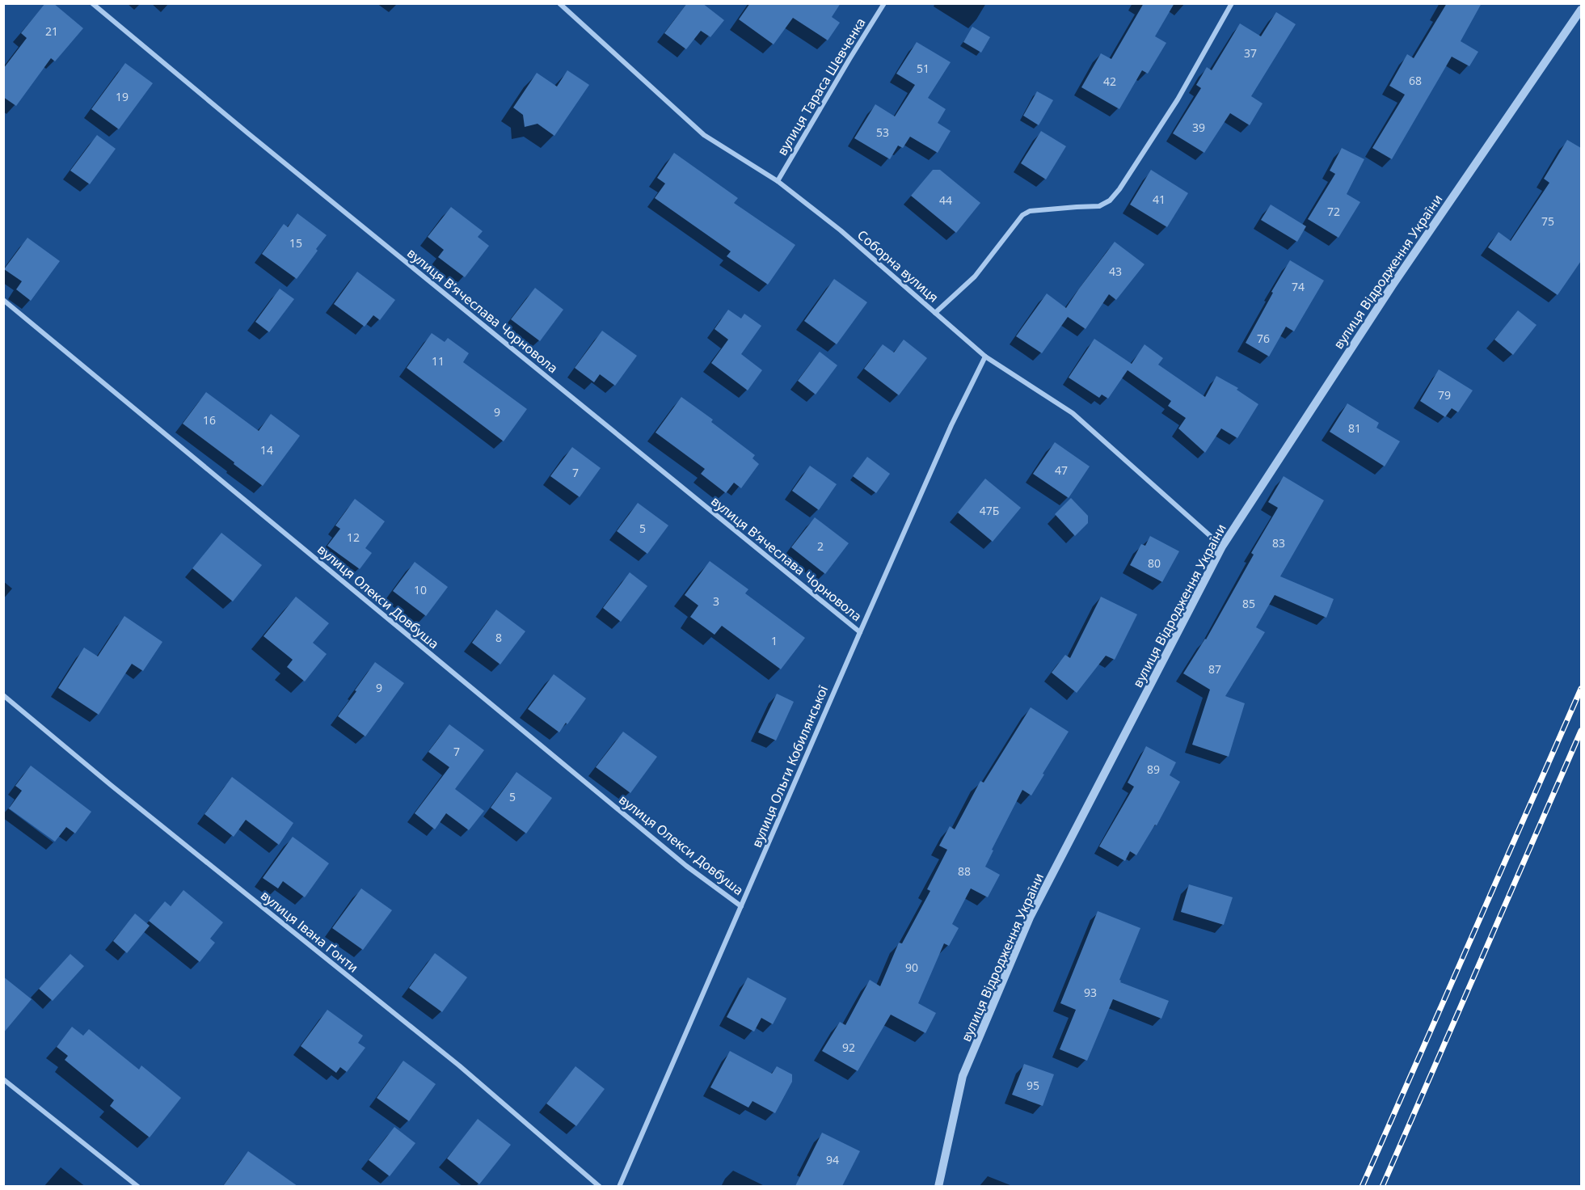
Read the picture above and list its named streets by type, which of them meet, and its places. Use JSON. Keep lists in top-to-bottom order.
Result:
{
  "streets": {
    "street": [
      "вулиця Тараса Шевченка",
      "Соборна вулиця",
      "вулиця Відродження України",
      "вулиця Вʼячеслава Чорновола",
      "вулиця Олекси Довбуша",
      "вулиця Ольги Кобилянської",
      "вулиця Івана Ґонти"
    ]
  },
  "crossings": [
    ["вулиця Тараса Шевченка", "Соборна вулиця"],
    ["Соборна вулиця", "вулиця Відродження України"],
    ["Соборна вулиця", "вулиця Ольги Кобилянської"],
    ["вулиця Вʼячеслава Чорновола", "вулиця Ольги Кобилянської"],
    ["вулиця Олекси Довбуша", "вулиця Ольги Кобилянської"]
  ],
  "house_numbers": [
    "21",
    "37",
    "51",
    "68",
    "42",
    "19",
    "39",
    "53",
    "41",
    "44",
    "72",
    "75",
    "15",
    "43",
    "74",
    "76",
    "11",
    "79",
    "9",
    "16",
    "81",
    "14",
    "47",
    "7",
    "47Б",
    "5",
    "12",
    "83",
    "2",
    "80",
    "10",
    "3",
    "85",
    "8",
    "1",
    "87",
    "9",
    "7",
    "89",
    "5",
    "88",
    "90",
    "93",
    "92",
    "95",
    "94"
  ]
}
